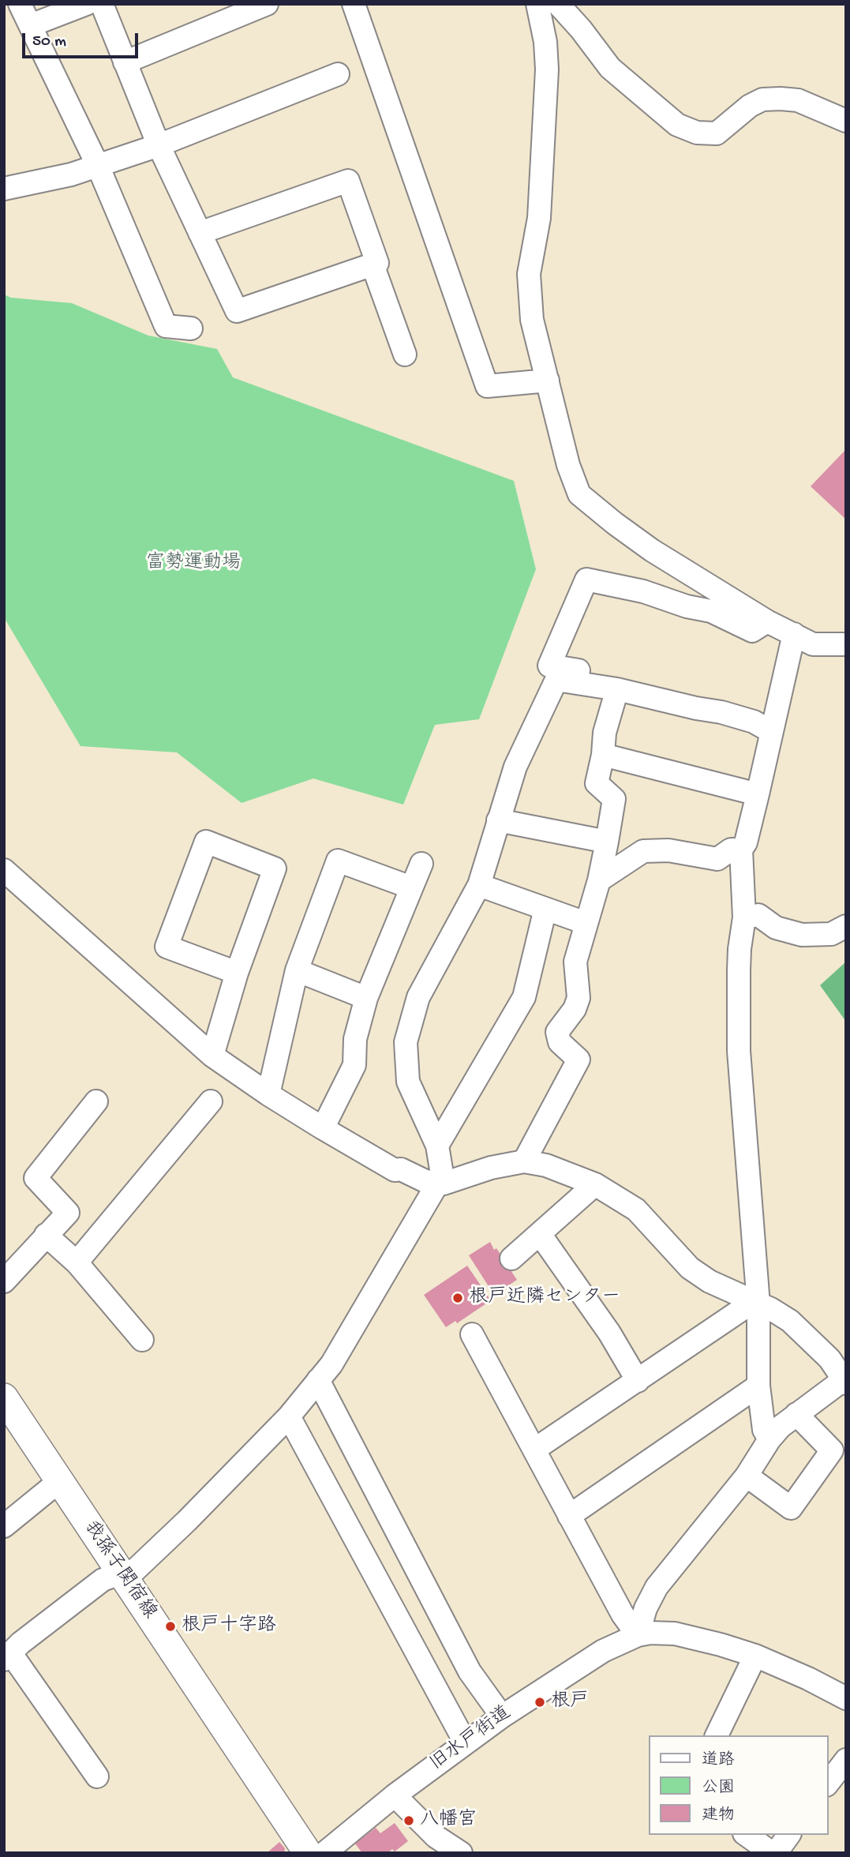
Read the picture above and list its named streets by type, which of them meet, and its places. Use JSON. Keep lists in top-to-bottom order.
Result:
{
  "streets": {
    "main road": ["我孫子関宿線"],
    "street": ["旧水戸街道"]
  },
  "parks": ["富勢運動場"],
  "places": [
    "根戸近隣センター",
    "根戸十字路",
    "根戸",
    "八幡宮"
  ],
  "legend": ["道路", "公園", "建物"],
  "scale_bar": "50 m"
}
